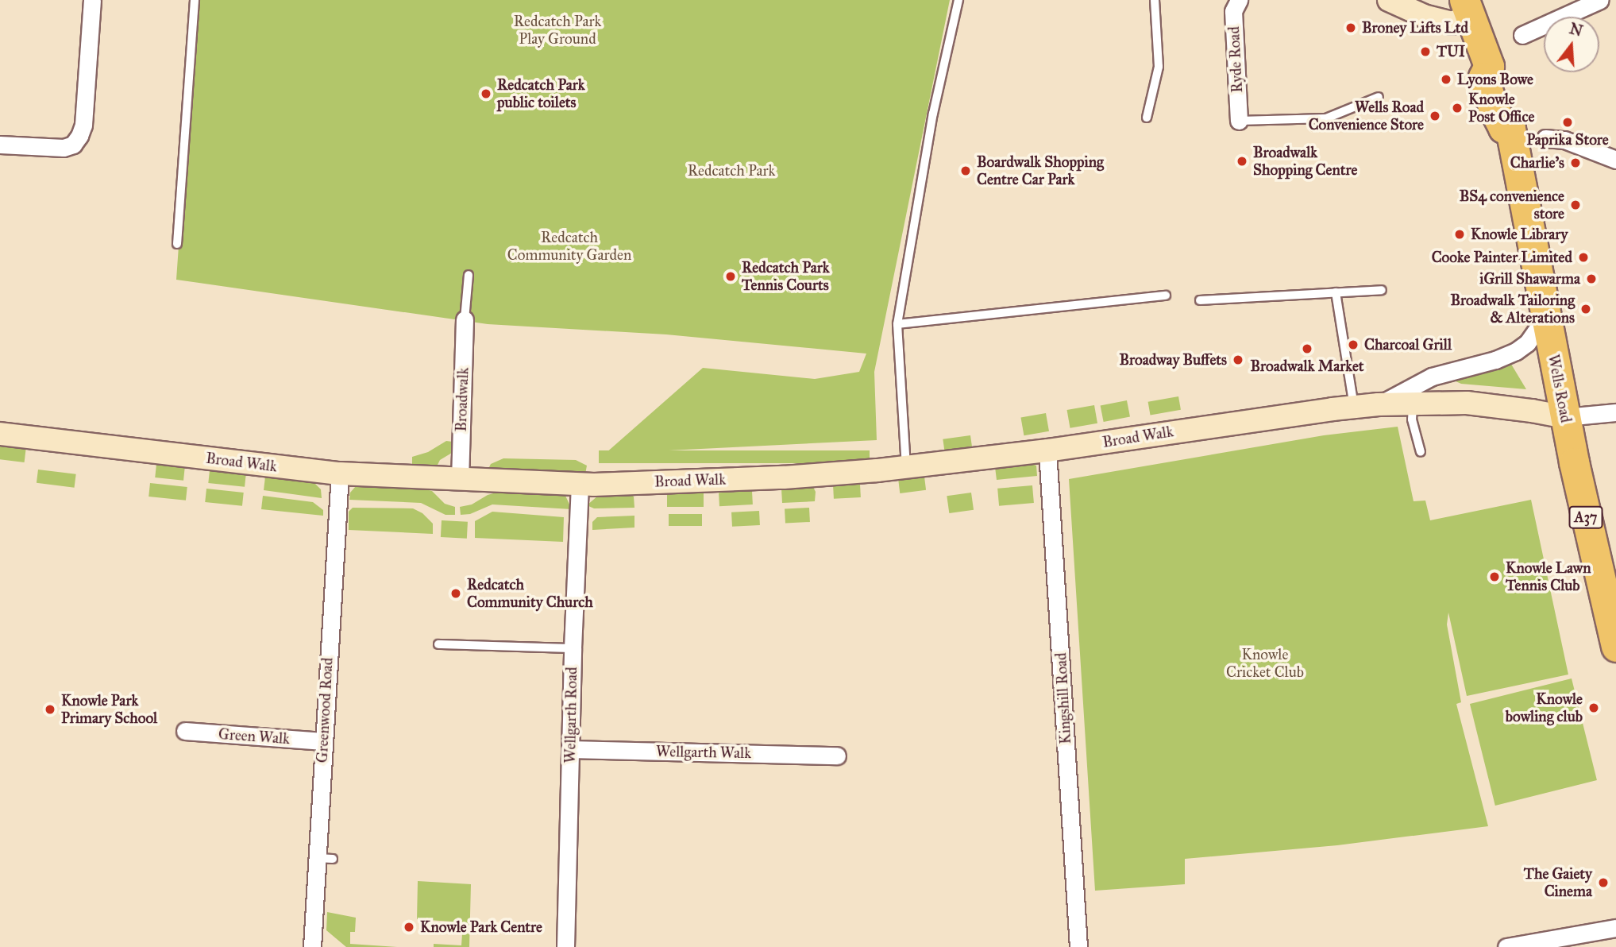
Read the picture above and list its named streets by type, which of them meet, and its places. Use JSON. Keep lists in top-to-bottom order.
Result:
{
  "streets": {
    "highway": ["Wells Road", "A37"],
    "street": [
      "Ryde Road",
      "Broadwalk",
      "Broad Walk",
      "Kingshill Road",
      "Greenwood Road",
      "Wellgarth Road",
      "Green Walk",
      "Wellgarth Walk"
    ]
  },
  "crossings": [
    ["Wells Road", "Broad Walk"],
    ["Broadwalk", "Broad Walk"],
    ["Broad Walk", "Kingshill Road"],
    ["Broad Walk", "Greenwood Road"],
    ["Broad Walk", "Wellgarth Road"],
    ["Greenwood Road", "Green Walk"],
    ["Wellgarth Road", "Wellgarth Walk"]
  ],
  "parks": [
    "Redcatch Park Play Ground",
    "Redcatch Park",
    "Redcatch Community Garden",
    "Knowle Cricket Club"
  ],
  "places": [
    "Broney Lifts Ltd",
    "TUI",
    "Lyons Bowe",
    "Redcatch Park public toilets",
    "Knowle Post Office",
    "Wells Road Convenience Store",
    "Paprika Store",
    "Broadwalk Shopping Centre",
    "Charlie's",
    "Boardwalk Shopping Centre Car Park",
    "BS4 convenience store",
    "Knowle Library",
    "Cooke Painter Limited",
    "Redcatch Park Tennis Courts",
    "iGrill Shawarma",
    "Broadwalk Tailoring & Alterations",
    "Charcoal Grill",
    "Broadwalk Market",
    "Broadway Buffets",
    "Knowle Lawn Tennis Club",
    "Redcatch Community Church",
    "Knowle bowling club",
    "Knowle Park Primary School",
    "The Gaiety Cinema",
    "Knowle Park Centre"
  ],
  "north": "top"
}
